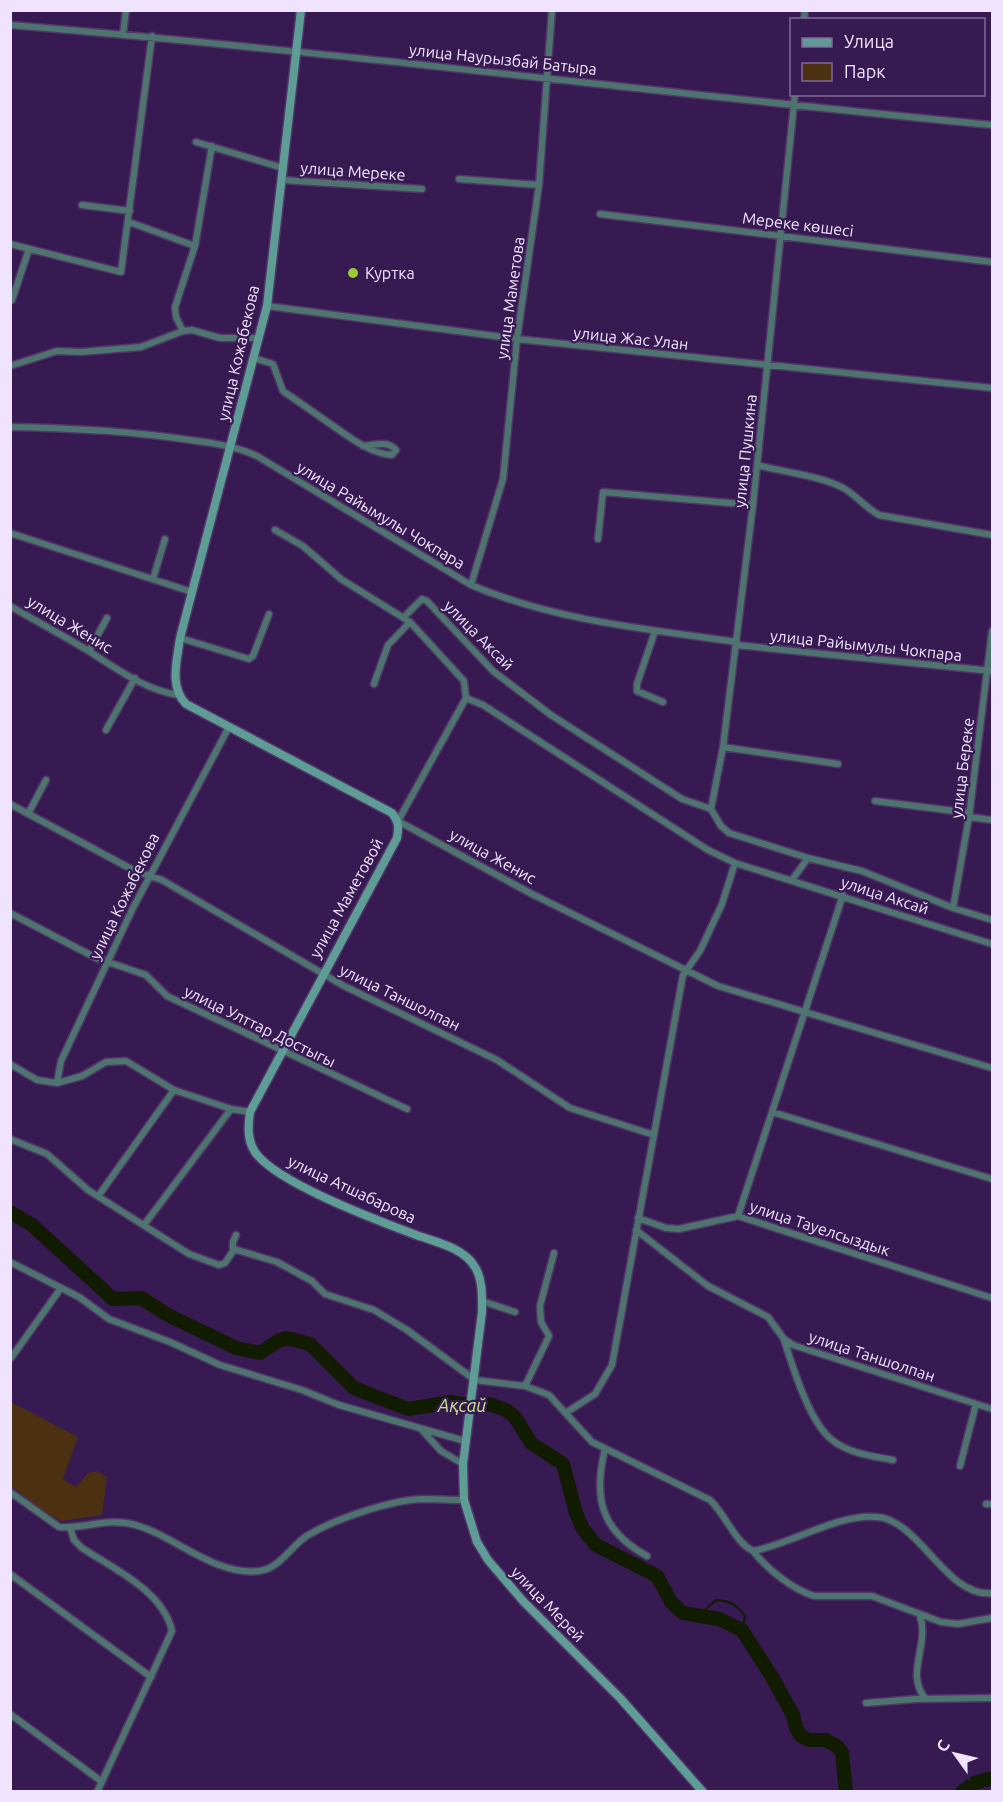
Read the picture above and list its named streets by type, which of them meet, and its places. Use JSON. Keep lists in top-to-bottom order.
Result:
{
  "streets": {
    "main road": [
      "улица Кожабекова",
      "улица Женис",
      "улица Маметовой",
      "улица Атшабарова",
      "улица Мерей"
    ],
    "street": [
      "улица Наурызбай Батыра",
      "улица Мереке",
      "Мереке көшесі",
      "улица Маметова",
      "улица Жас Улан",
      "улица Пушкина",
      "улица Райымулы Чокпара",
      "улица Аксай",
      "улица Береке",
      "улица Таншолпан",
      "улица Улттар Достыгы",
      "улица Тауелсыздык"
    ]
  },
  "crossings": [
    ["улица Наурызбай Батыра", "улица Маметова"],
    ["улица Наурызбай Батыра", "улица Кожабекова"],
    ["улица Наурызбай Батыра", "улица Пушкина"],
    ["улица Мереке", "улица Кожабекова"],
    ["Мереке көшесі", "улица Пушкина"],
    ["улица Маметова", "улица Жас Улан"],
    ["улица Маметова", "улица Райымулы Чокпара"],
    ["улица Жас Улан", "улица Кожабекова"],
    ["улица Жас Улан", "улица Пушкина"],
    ["улица Кожабекова", "улица Райымулы Чокпара"],
    ["улица Кожабекова", "улица Женис"],
    ["улица Кожабекова", "улица Таншолпан"],
    ["улица Кожабекова", "улица Улттар Достыгы"],
    ["улица Пушкина", "улица Райымулы Чокпара"],
    ["улица Пушкина", "улица Аксай"],
    ["улица Райымулы Чокпара", "улица Береке"],
    ["улица Женис", "улица Маметовой"],
    ["улица Аксай", "улица Береке"],
    ["улица Аксай", "улица Маметовой"],
    ["улица Маметовой", "улица Таншолпан"],
    ["улица Маметовой", "улица Улттар Достыгы"],
    ["улица Маметовой", "улица Атшабарова"],
    ["улица Атшабарова", "улица Мерей"]
  ],
  "water": ["Ақсай"],
  "places": ["Куртка"],
  "legend": ["Улица", "Парк"],
  "north": "top left"
}
